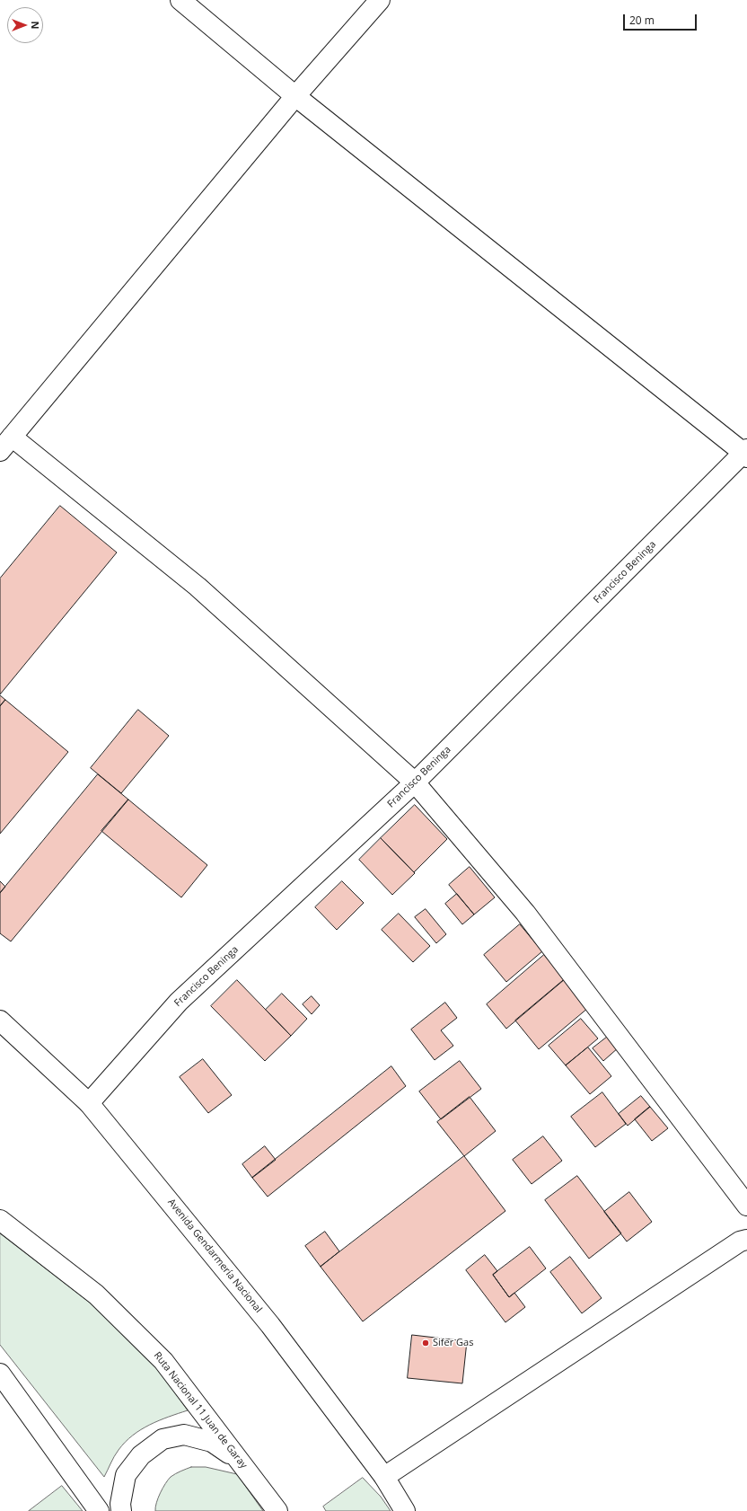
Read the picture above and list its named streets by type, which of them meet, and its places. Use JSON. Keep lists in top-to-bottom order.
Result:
{
  "streets": {
    "main road": ["Francisco Beninga", "Avenida Gendarmería Nacional", "Ruta Nacional 11 Juan de Garay"]
  },
  "crossings": [
    ["Francisco Beninga", "Avenida Gendarmería Nacional"]
  ],
  "places": ["Sifer Gas"],
  "scale_bar": "20 m",
  "north": "right"
}
